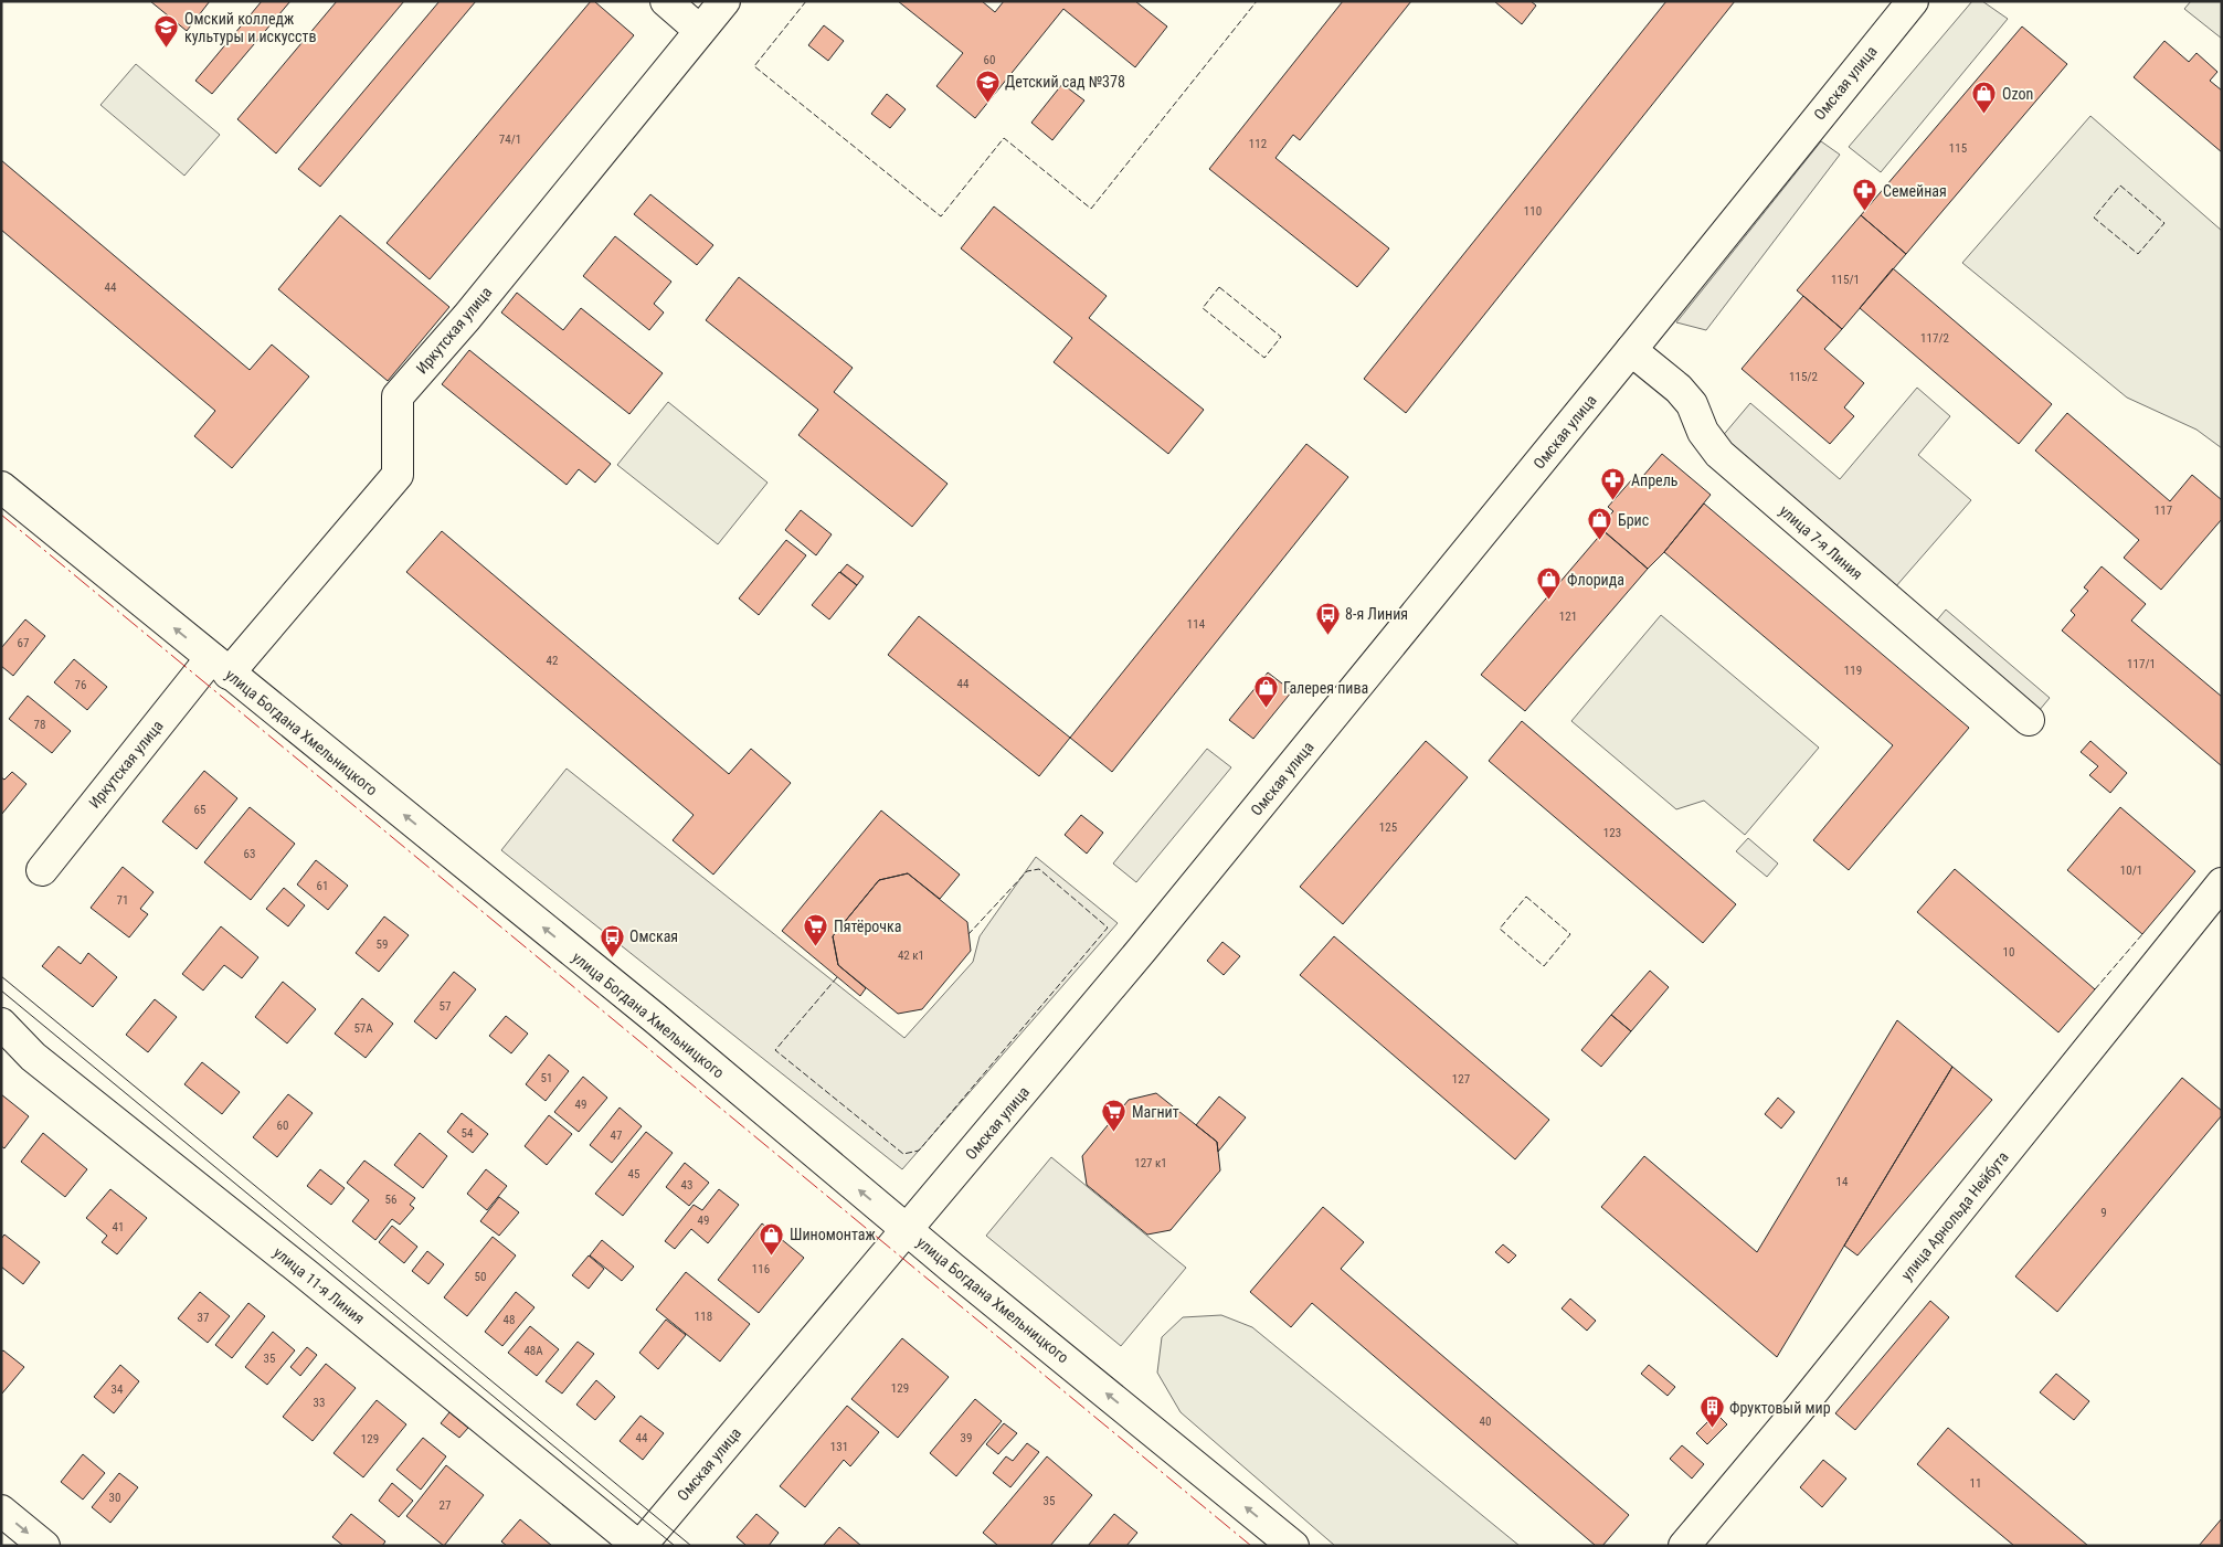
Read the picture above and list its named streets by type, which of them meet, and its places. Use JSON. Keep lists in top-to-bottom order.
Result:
{
  "streets": {
    "main road": [
      "Омская улица",
      "Иркутская улица",
      "улица 7-я Линия",
      "улица Богдана Хмельницкого",
      "улица Арнольда Нейбута",
      "улица 11-я Линия"
    ]
  },
  "crossings": [
    ["Омская улица", "улица 7-я Линия"],
    ["Омская улица", "улица Богдана Хмельницкого"],
    ["Омская улица", "улица 11-я Линия"],
    ["Иркутская улица", "улица Богдана Хмельницкого"]
  ],
  "one_way": ["улица Богдана Хмельницкого"],
  "places": {
    "school or university": ["Омский колледж культуры и искусств", "Детский сад №378"],
    "shop": [
      "Ozon",
      "Брис",
      "Флорида",
      "Галерея пива",
      "Шиномонтаж"
    ],
    "pharmacy": ["Семейная", "Апрель"],
    "bus stop": ["8-я Линия", "Омская"],
    "supermarket": ["Пятёрочка", "Магнит"],
    "building": ["Фруктовый мир"]
  },
  "house_numbers": [
    "60",
    "74/1",
    "112",
    "115",
    "110",
    "115/1",
    "44",
    "117/2",
    "115/2",
    "117",
    "121",
    "114",
    "67",
    "42",
    "117/1",
    "119",
    "44",
    "76",
    "78",
    "65",
    "125",
    "123",
    "63",
    "10/1",
    "61",
    "71",
    "59",
    "10",
    "42 к1",
    "57",
    "57А",
    "51",
    "127",
    "49",
    "60",
    "54",
    "47",
    "127 к1",
    "45",
    "14",
    "43",
    "56",
    "9",
    "49",
    "41",
    "116",
    "50",
    "118",
    "37",
    "48",
    "48А",
    "35",
    "129",
    "34",
    "33",
    "40",
    "44",
    "39",
    "129",
    "131",
    "11",
    "30",
    "35",
    "27"
  ]
}
